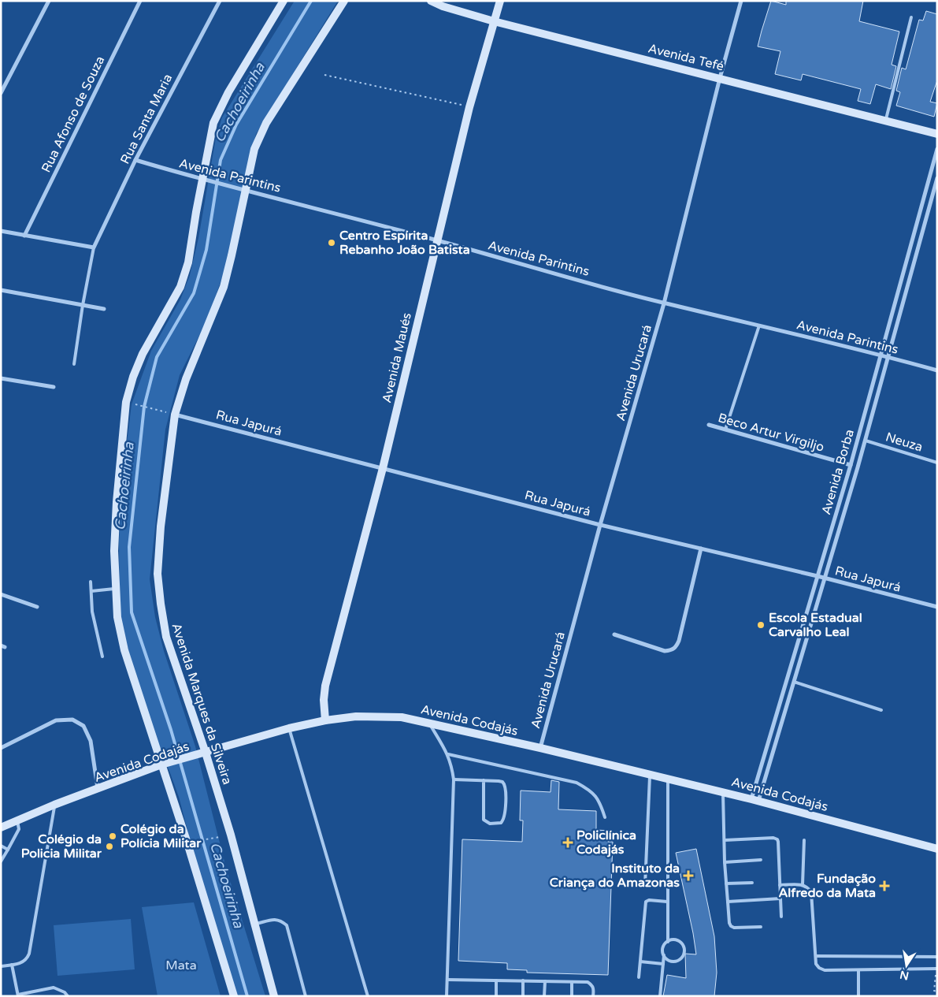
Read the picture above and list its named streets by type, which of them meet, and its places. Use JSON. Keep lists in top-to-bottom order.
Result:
{
  "streets": {
    "street": [
      "Avenida Tefé",
      "Rua Afonso de Souza",
      "Rua Santa Maria",
      "Avenida Parintins",
      "Avenida Maués",
      "Avenida Urucará",
      "Rua Japurá",
      "Beco Artur Virgiljo",
      "Avenida Borba",
      "Avenida Marques da Silveira",
      "Avenida Codajás"
    ],
    "lane": ["Neuza"]
  },
  "crossings": [
    ["Avenida Tefé", "Avenida Maués"],
    ["Avenida Tefé", "Avenida Urucará"],
    ["Rua Santa Maria", "Avenida Parintins"],
    ["Avenida Parintins", "Avenida Maués"],
    ["Avenida Parintins", "Avenida Urucará"],
    ["Avenida Parintins", "Avenida Borba"],
    ["Avenida Parintins", "Avenida Marques da Silveira"],
    ["Avenida Maués", "Rua Japurá"],
    ["Avenida Maués", "Avenida Codajás"],
    ["Avenida Urucará", "Rua Japurá"],
    ["Avenida Urucará", "Avenida Codajás"],
    ["Rua Japurá", "Avenida Borba"],
    ["Rua Japurá", "Avenida Marques da Silveira"],
    ["Beco Artur Virgiljo", "Avenida Borba"],
    ["Neuza", "Avenida Borba"],
    ["Avenida Borba", "Avenida Codajás"],
    ["Avenida Marques da Silveira", "Avenida Codajás"]
  ],
  "water": ["Cachoeirinha"],
  "parks": ["Mata"],
  "places": {
    "other": [
      "Centro Espírita Rebanho João Batista",
      "Escola Estadual Carvalho Leal",
      "Colégio da Polícia Militar",
      "Colégio da Policia Militar"
    ],
    "health": ["Policlínica Codajás", "Instituto da Criança do Amazonas", "Fundação Alfredo da Mata"]
  },
  "north": "bottom"
}
